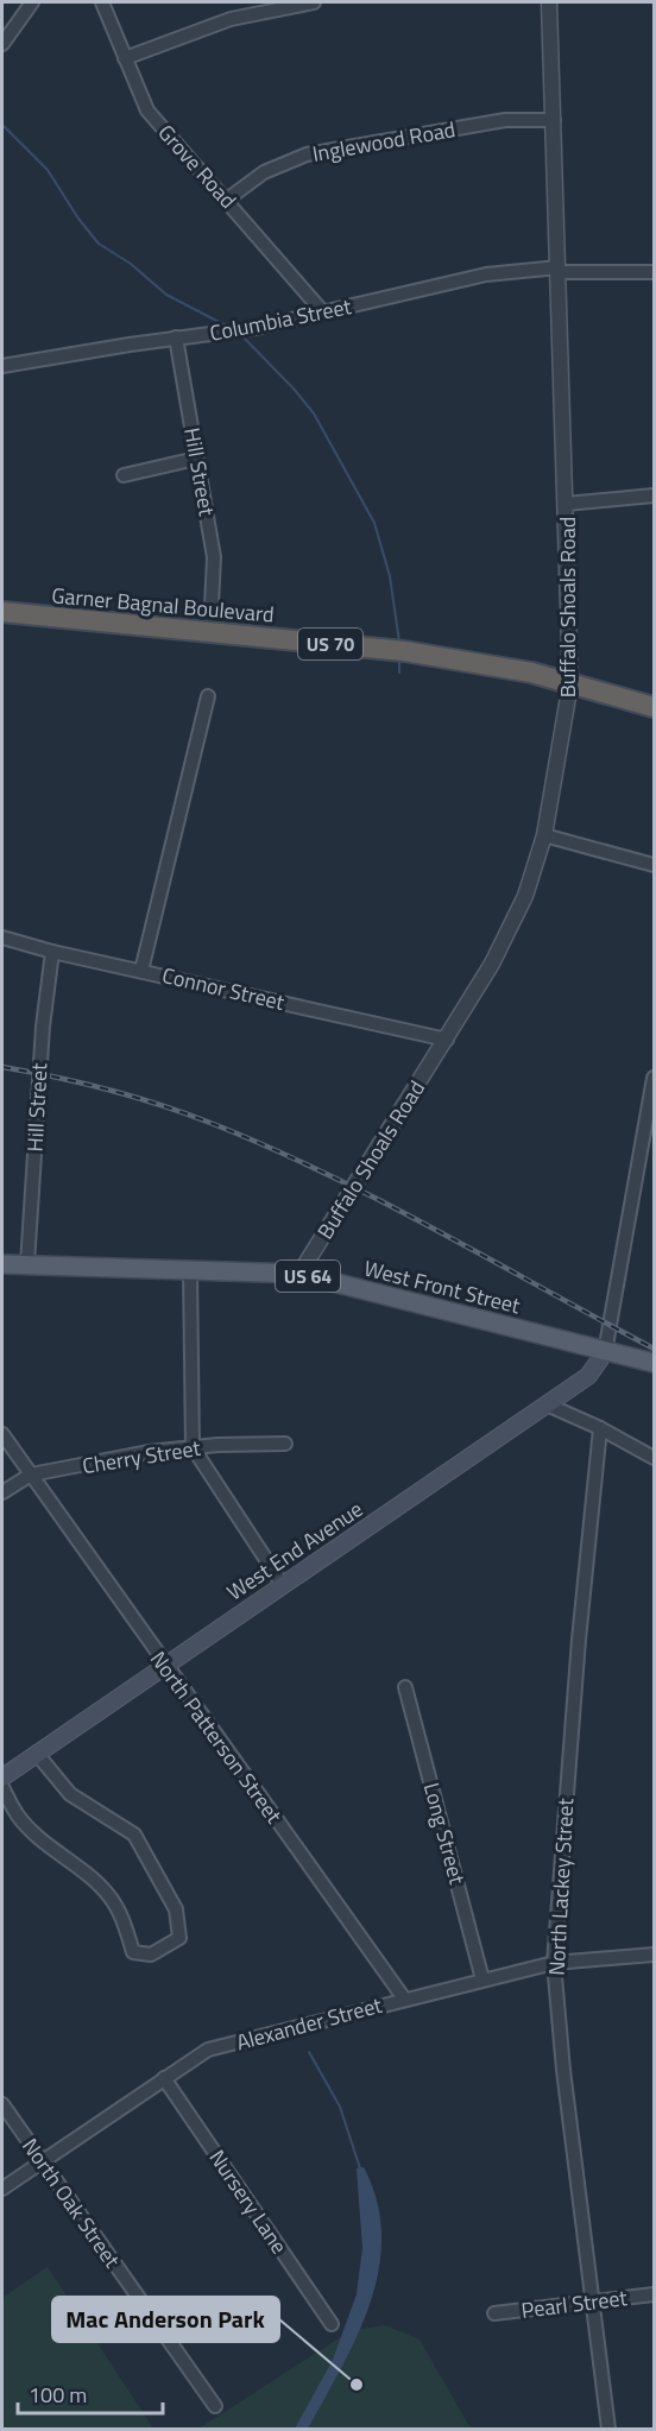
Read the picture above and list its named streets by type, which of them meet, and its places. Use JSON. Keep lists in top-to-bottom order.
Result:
{
  "streets": {
    "highway": ["Garner Bagnal Boulevard", "US 70"],
    "main road": ["US 64", "West Front Street", "West End Avenue"],
    "street": [
      "Inglewood Road",
      "Grove Road",
      "Columbia Street",
      "Hill Street",
      "Buffalo Shoals Road",
      "Connor Street",
      "Cherry Street",
      "North Patterson Street",
      "Long Street",
      "North Lackey Street",
      "Alexander Street",
      "Nursery Lane",
      "North Oak Street",
      "Pearl Street"
    ]
  },
  "crossings": [
    ["Inglewood Road", "Grove Road"],
    ["Inglewood Road", "Buffalo Shoals Road"],
    ["Grove Road", "Columbia Street"],
    ["Columbia Street", "Hill Street"],
    ["Columbia Street", "Buffalo Shoals Road"],
    ["Hill Street", "Connor Street"],
    ["Hill Street", "West Front Street"],
    ["Garner Bagnal Boulevard", "Buffalo Shoals Road"],
    ["Buffalo Shoals Road", "Connor Street"],
    ["Buffalo Shoals Road", "West Front Street"],
    ["West Front Street", "West End Avenue"],
    ["Cherry Street", "North Patterson Street"],
    ["West End Avenue", "North Patterson Street"],
    ["North Patterson Street", "Alexander Street"],
    ["Long Street", "Alexander Street"],
    ["North Lackey Street", "Alexander Street"],
    ["North Lackey Street", "Pearl Street"],
    ["Alexander Street", "Nursery Lane"],
    ["Alexander Street", "North Oak Street"]
  ],
  "places": ["Mac Anderson Park"],
  "scale_bar": "100 m"
}
